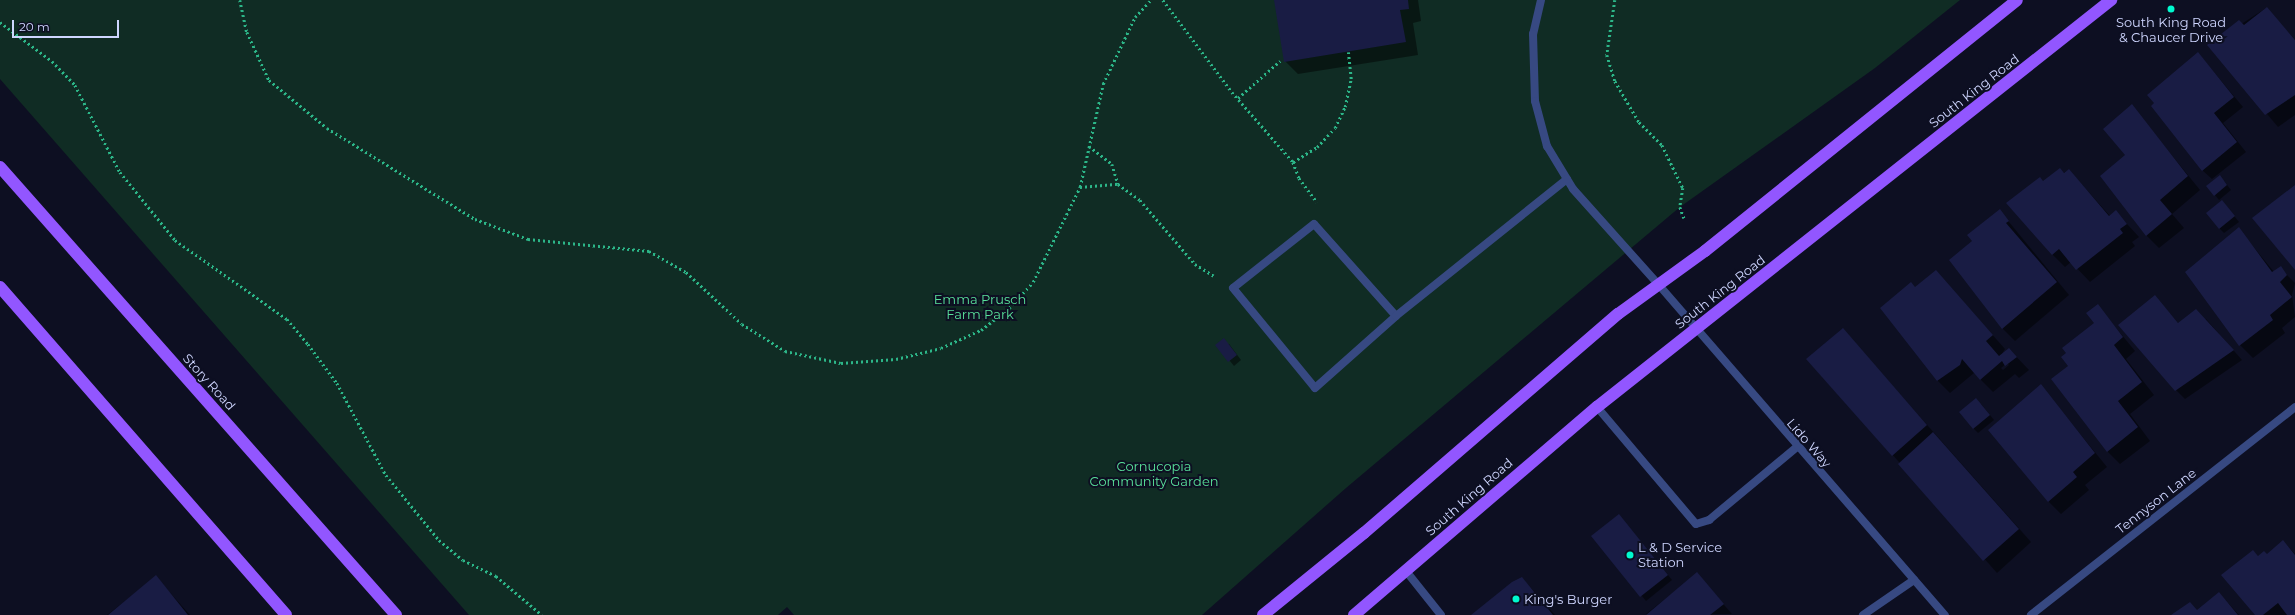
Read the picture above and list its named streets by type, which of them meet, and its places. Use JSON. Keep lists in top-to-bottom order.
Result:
{
  "streets": {
    "main road": ["South King Road", "Story Road"],
    "street": ["Lido Way", "Tennyson Lane"]
  },
  "crossings": [
    ["South King Road", "Lido Way"]
  ],
  "parks": ["Emma Prusch Farm Park", "Cornucopia Community Garden"],
  "places": ["South King Road & Chaucer Drive", "L & D Service Station", "King's Burger"],
  "scale_bar": "20 m"
}
